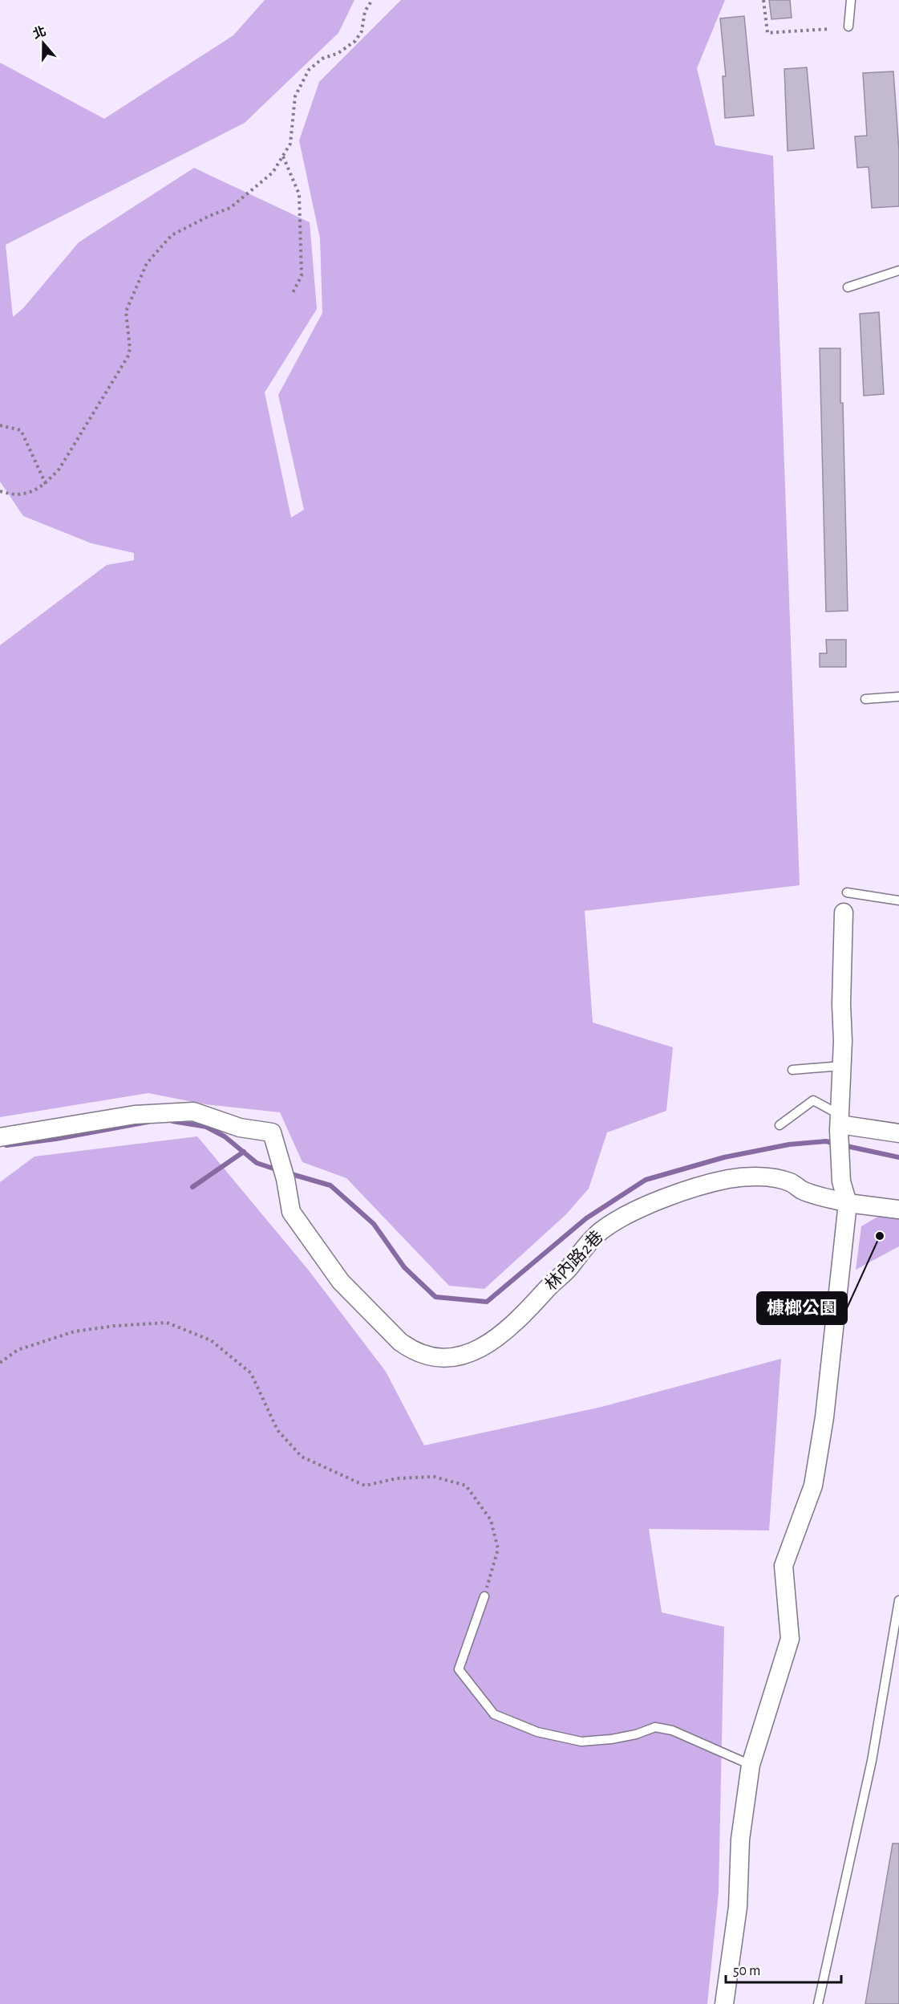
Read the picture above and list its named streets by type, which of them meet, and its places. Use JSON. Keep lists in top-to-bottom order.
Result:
{
  "streets": {
    "street": ["林內路2巷"]
  },
  "places": ["槺榔公園"],
  "scale_bar": "50 m",
  "north": "top"
}
